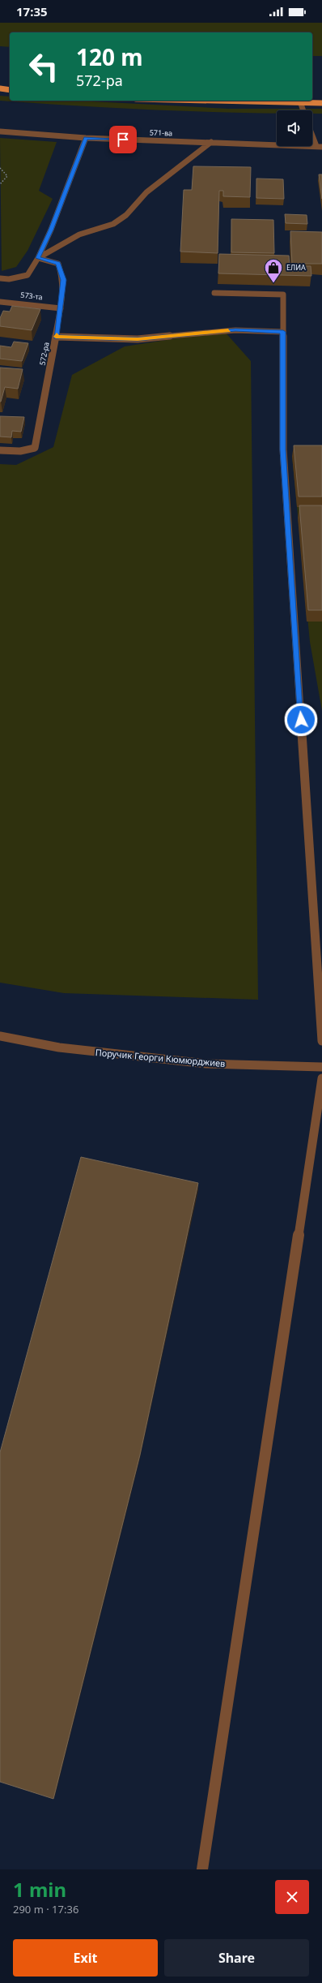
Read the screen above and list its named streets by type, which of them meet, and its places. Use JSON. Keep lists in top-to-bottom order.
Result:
{
  "streets": {
    "street": [
      "571-ва",
      "573-та",
      "572-ра",
      "Поручик Георги Кюмюрджиев"
    ]
  },
  "places": {
    "shop": ["ЕЛИА"]
  },
  "page": {
    "status": "17:35",
    "turn": ["120 m", "572-ра"],
    "heading": ["1 min", "290 m · 17:36"],
    "buttons": ["Exit", "Share"]
  }
}
